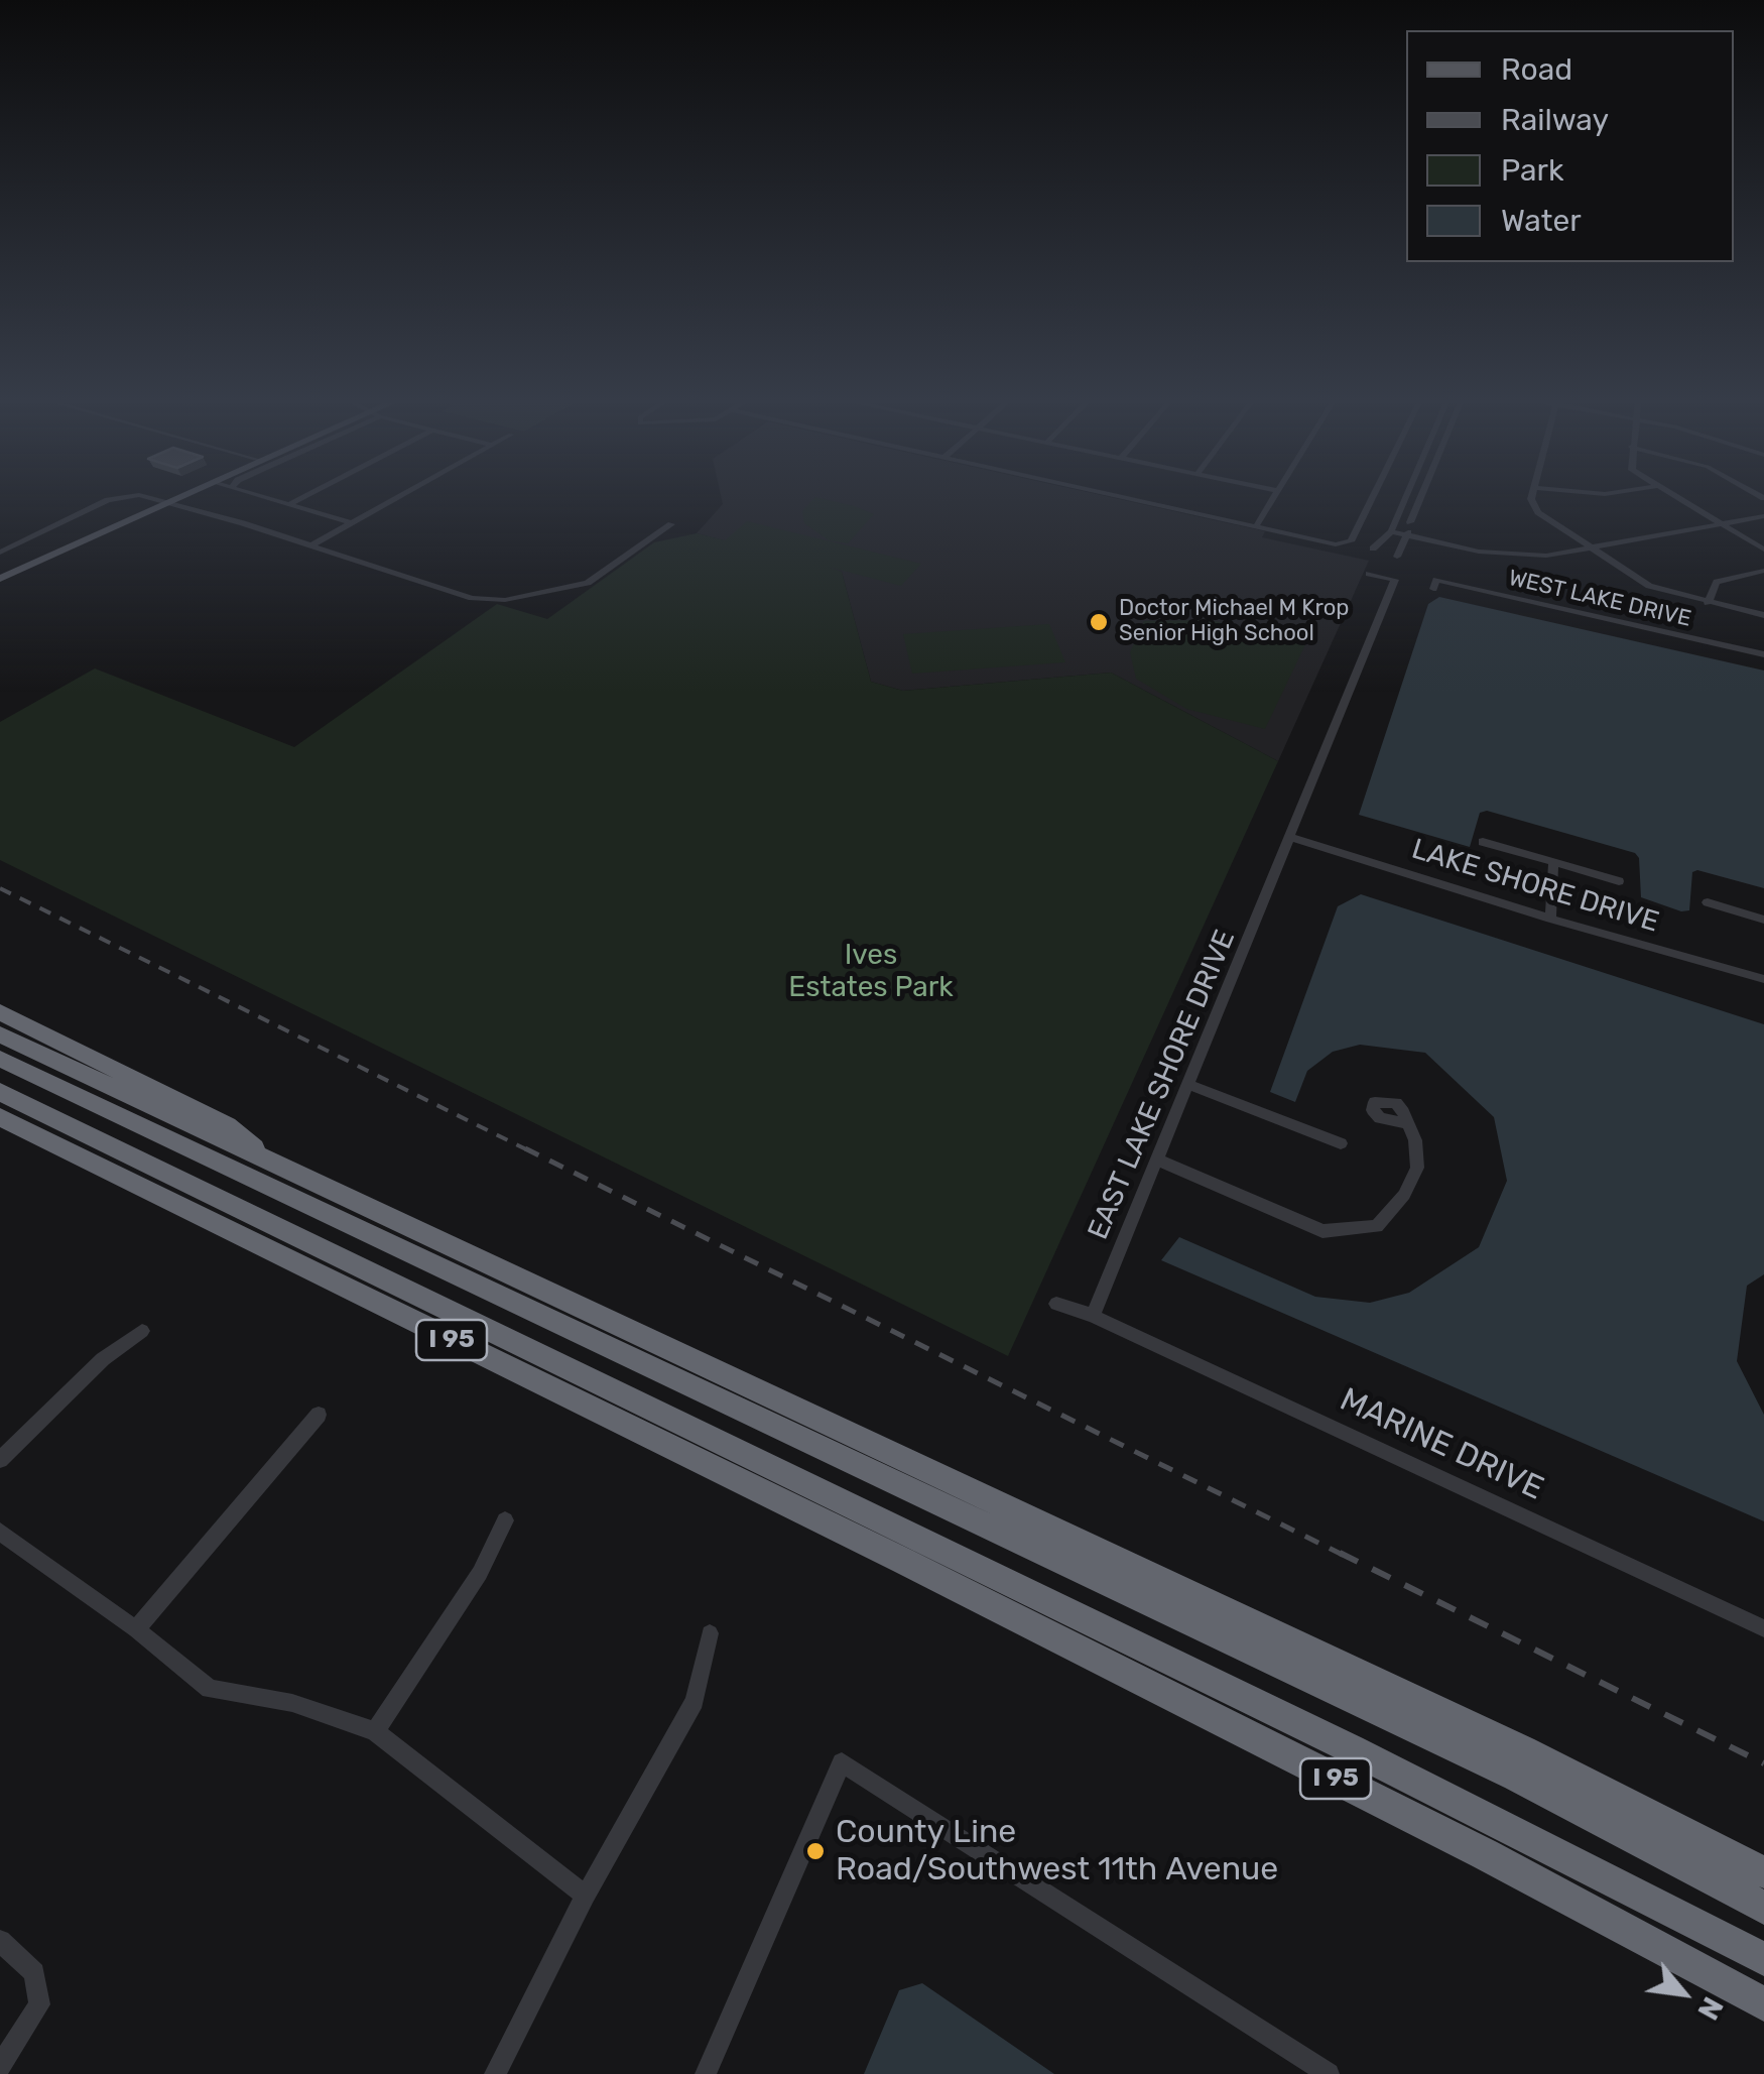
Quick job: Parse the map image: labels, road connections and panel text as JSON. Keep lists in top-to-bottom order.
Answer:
{
  "streets": {
    "highway": ["I 95"],
    "street": [
      "WEST LAKE DRIVE",
      "LAKE SHORE DRIVE",
      "EAST LAKE SHORE DRIVE",
      "MARINE DRIVE"
    ]
  },
  "crossings": [
    ["LAKE SHORE DRIVE", "EAST LAKE SHORE DRIVE"],
    ["EAST LAKE SHORE DRIVE", "MARINE DRIVE"]
  ],
  "parks": ["Ives Estates Park"],
  "places": ["Doctor Michael M Krop Senior High School", "County Line Road/Southwest 11th Avenue"],
  "legend": [
    "Road",
    "Railway",
    "Park",
    "Water"
  ],
  "north": "bottom right"
}
